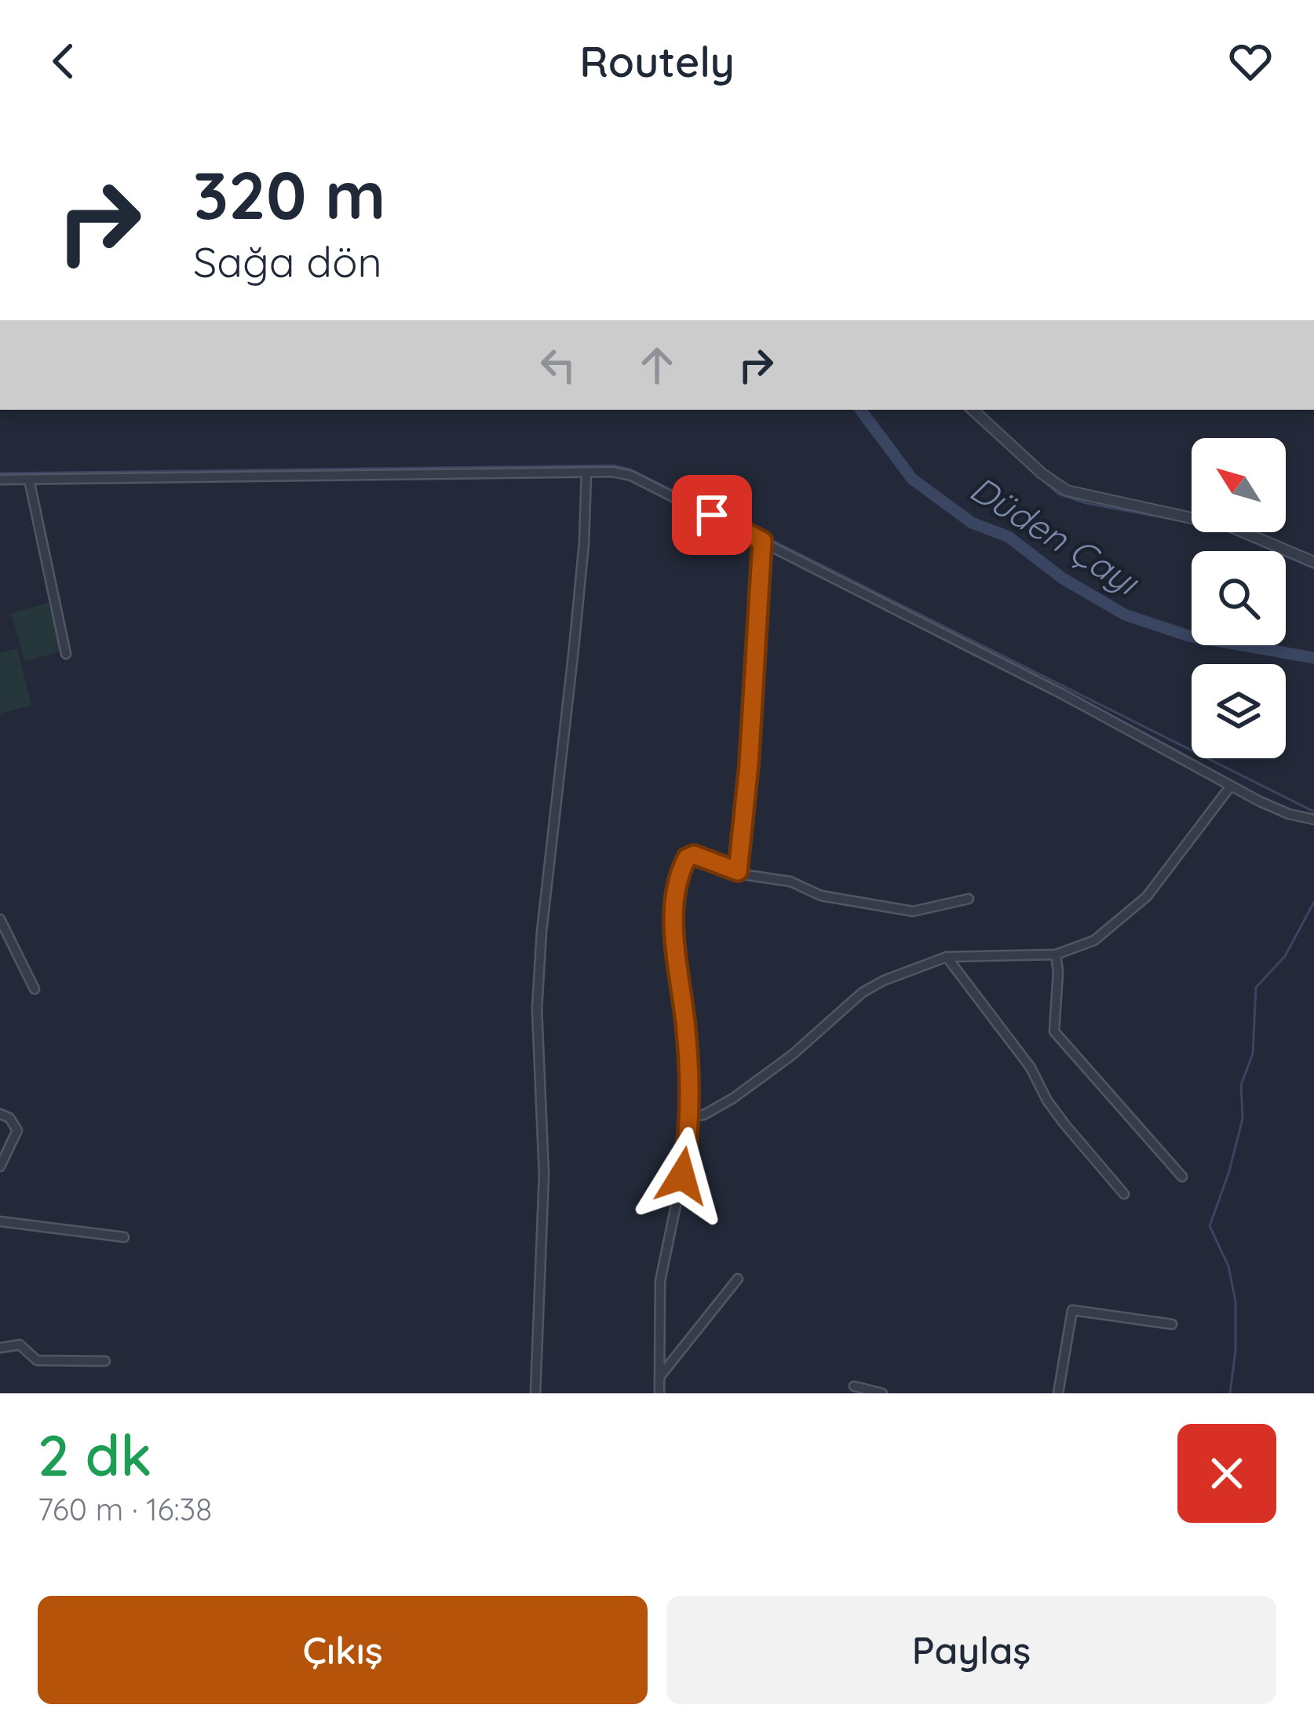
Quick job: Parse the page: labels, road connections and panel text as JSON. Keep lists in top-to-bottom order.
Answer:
{
  "water": ["Düden Çayı"],
  "north": "top left",
  "page": {
    "header": "Routely",
    "turn": ["320 m", "Sağa dön"],
    "heading": ["2 dk", "760 m · 16:38"],
    "buttons": ["Çıkış", "Paylaş"]
  }
}
